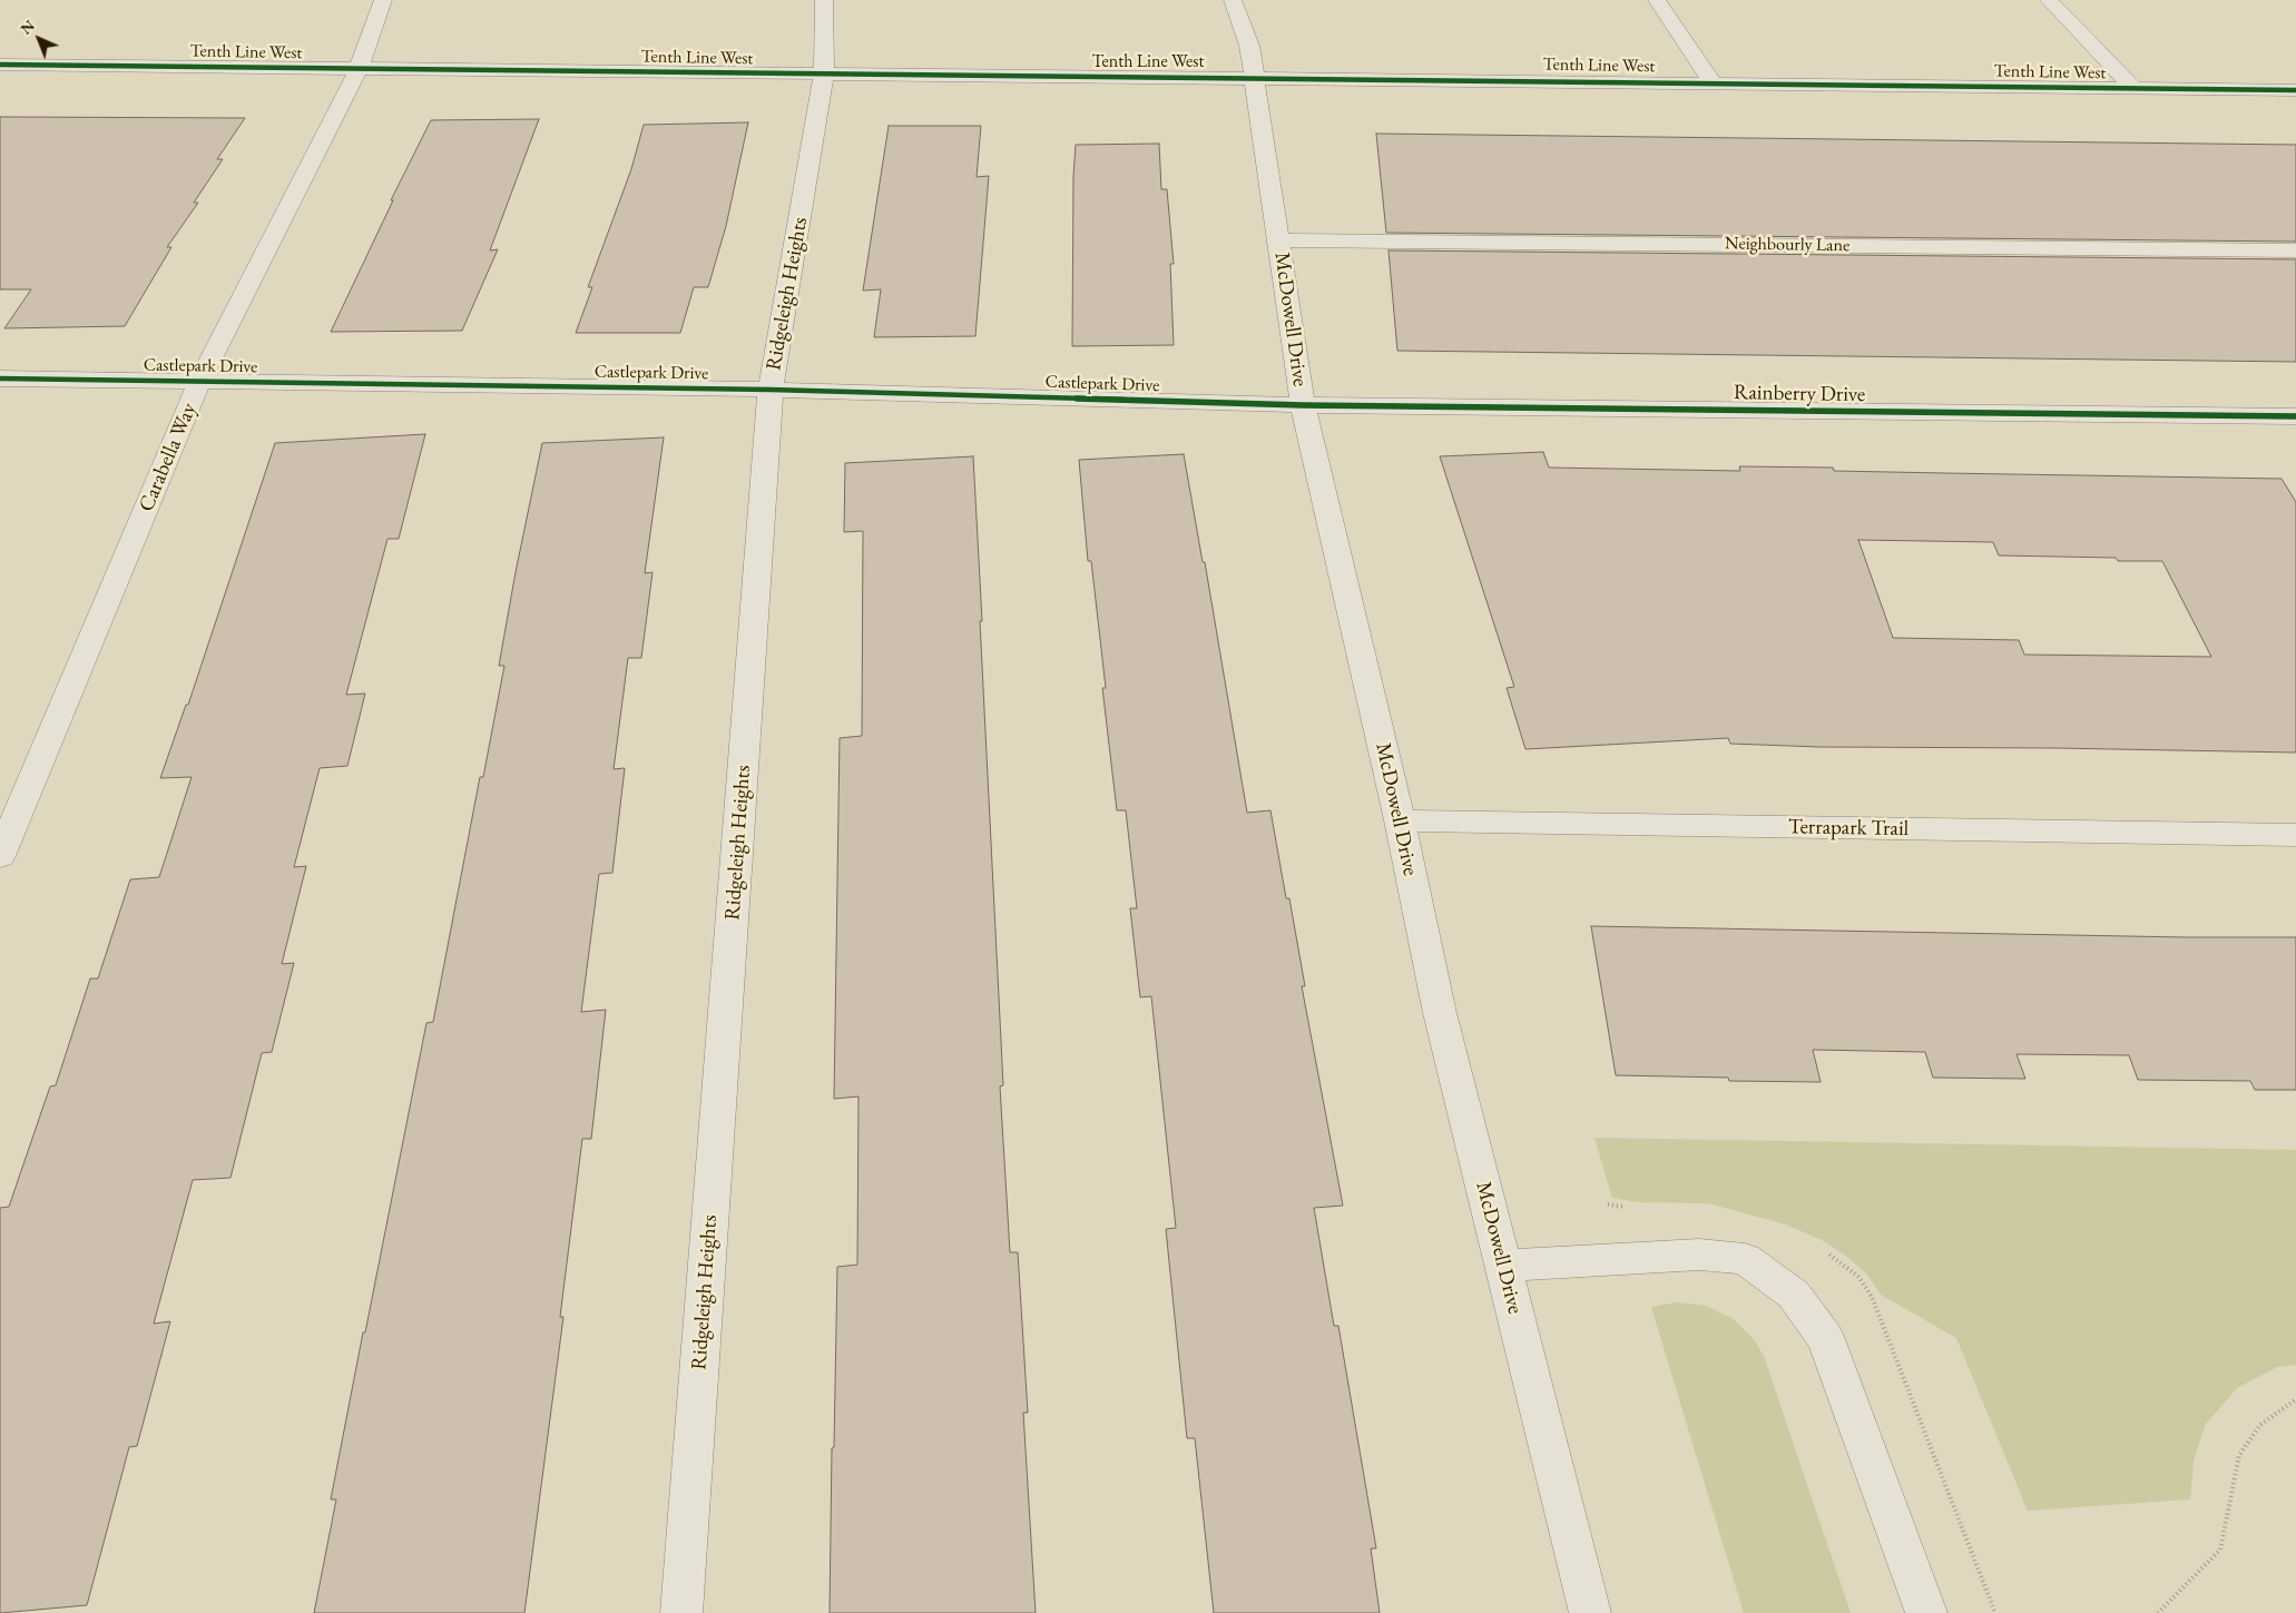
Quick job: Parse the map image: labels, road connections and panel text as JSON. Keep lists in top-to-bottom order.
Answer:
{
  "streets": {
    "street": [
      "Tenth Line West",
      "Neighbourly Lane",
      "Ridgeleigh Heights",
      "McDowell Drive",
      "Castlepark Drive",
      "Rainberry Drive",
      "Carabella Way",
      "Terrapark Trail"
    ]
  },
  "crossings": [
    ["Tenth Line West", "Ridgeleigh Heights"],
    ["Tenth Line West", "McDowell Drive"],
    ["Tenth Line West", "Carabella Way"],
    ["Neighbourly Lane", "McDowell Drive"],
    ["Ridgeleigh Heights", "Castlepark Drive"],
    ["McDowell Drive", "Castlepark Drive"],
    ["McDowell Drive", "Rainberry Drive"],
    ["McDowell Drive", "Terrapark Trail"],
    ["Castlepark Drive", "Rainberry Drive"],
    ["Castlepark Drive", "Carabella Way"]
  ],
  "north": "top left"
}
